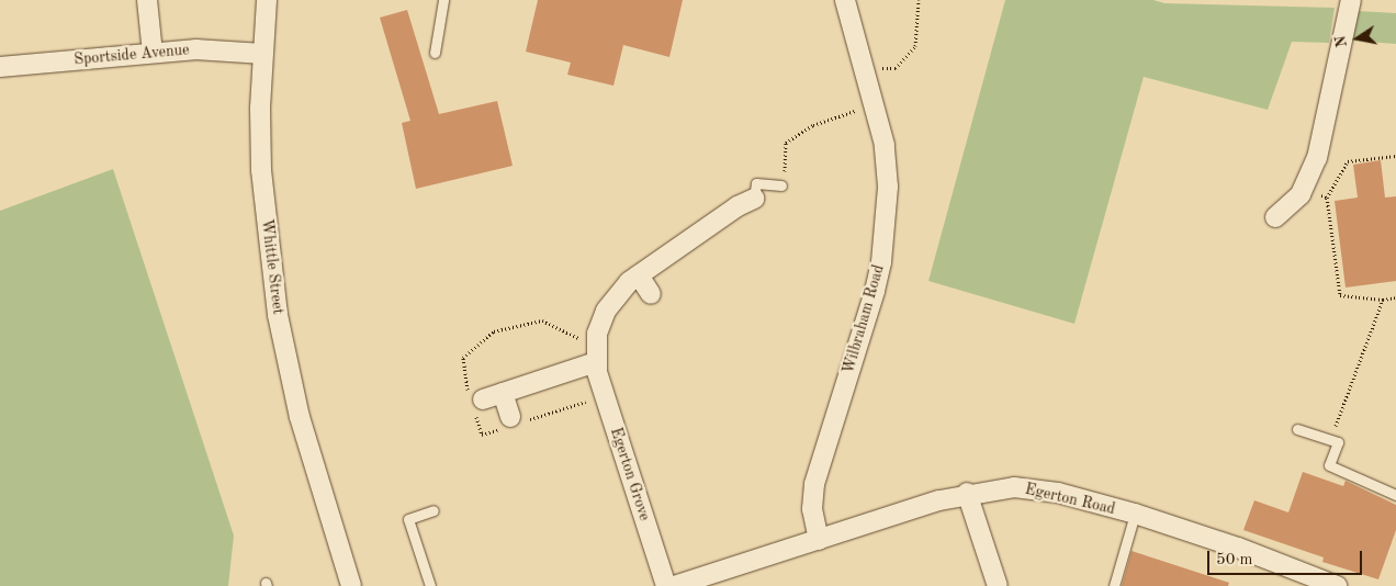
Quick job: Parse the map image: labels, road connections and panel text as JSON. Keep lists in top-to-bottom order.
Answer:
{
  "streets": {
    "street": [
      "Sportside Avenue",
      "Whittle Street",
      "Wilbraham Road",
      "Egerton Grove",
      "Egerton Road"
    ]
  },
  "crossings": [
    ["Sportside Avenue", "Whittle Street"],
    ["Wilbraham Road", "Egerton Road"]
  ],
  "scale_bar": "50 m",
  "north": "left"
}
